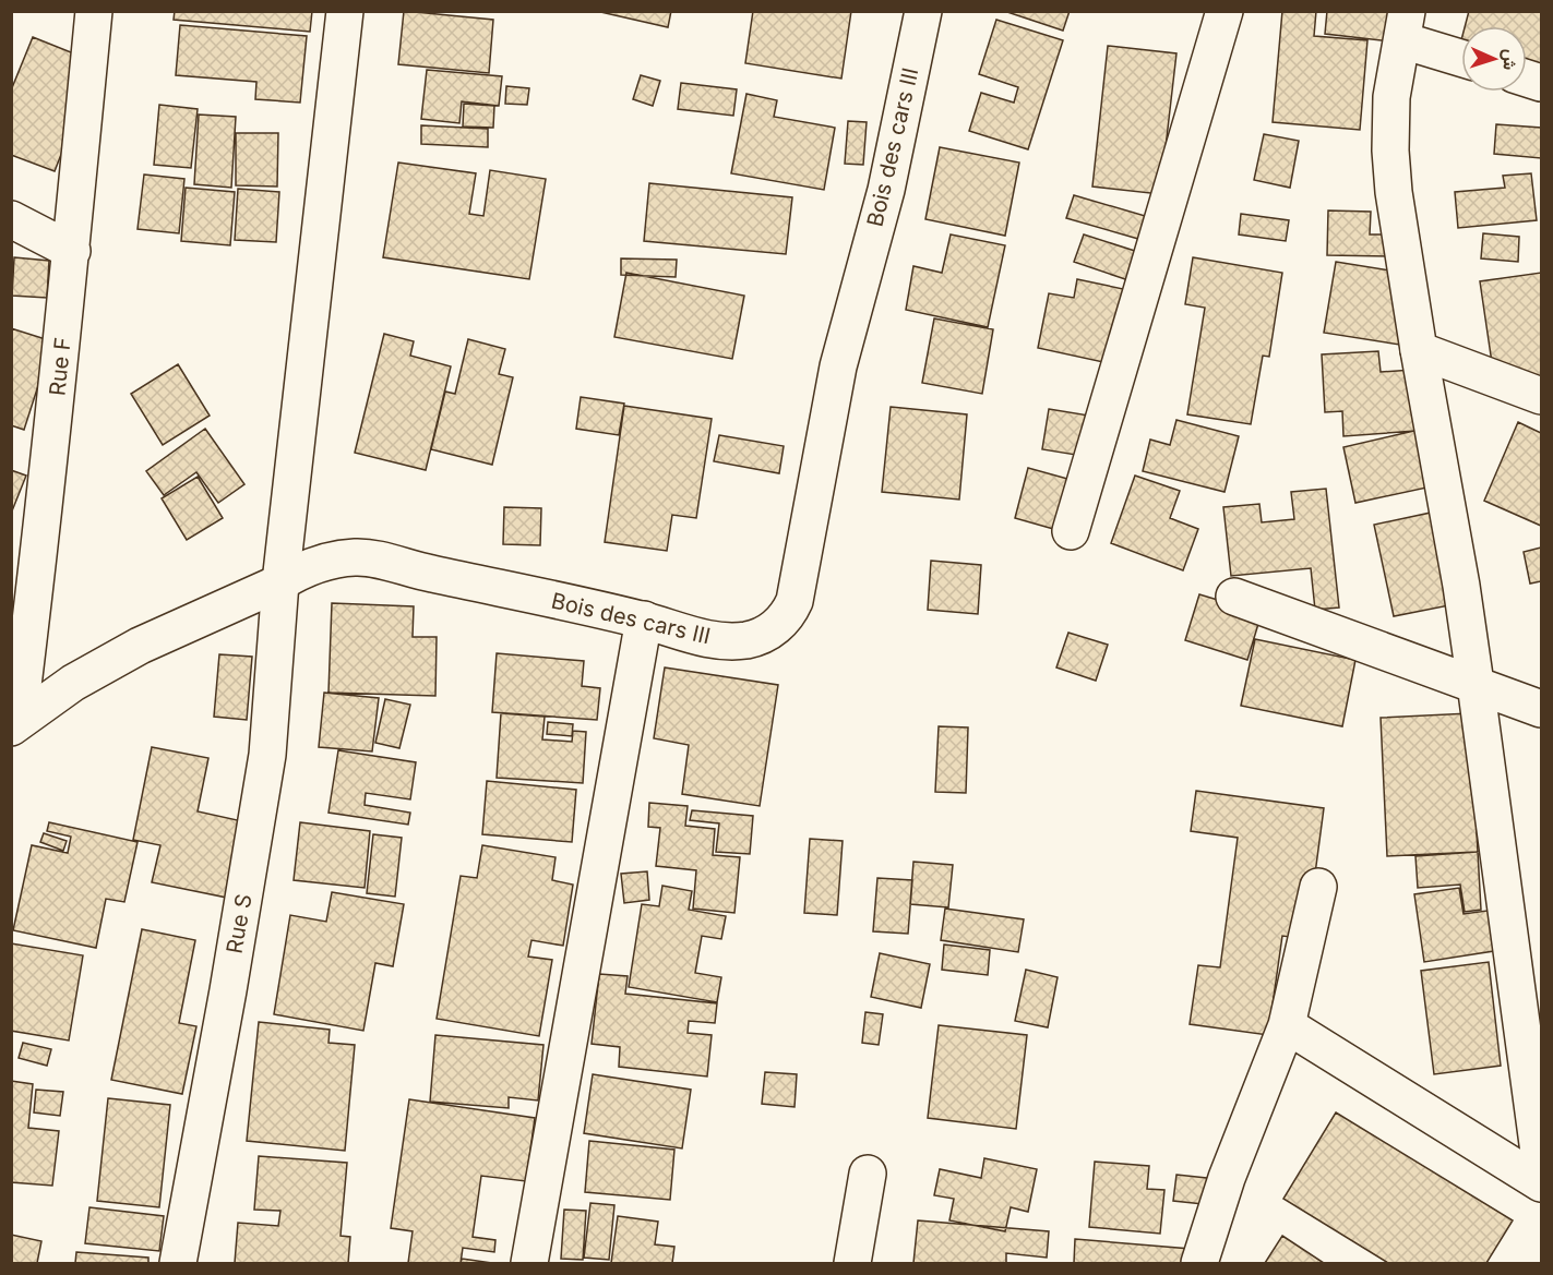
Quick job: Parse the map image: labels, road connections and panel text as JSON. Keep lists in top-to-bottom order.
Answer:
{
  "streets": {
    "street": ["Bois des cars III", "Rue F", "Rue S"]
  },
  "crossings": [
    ["Bois des cars III", "Rue F"],
    ["Bois des cars III", "Rue S"]
  ],
  "north": "right"
}
